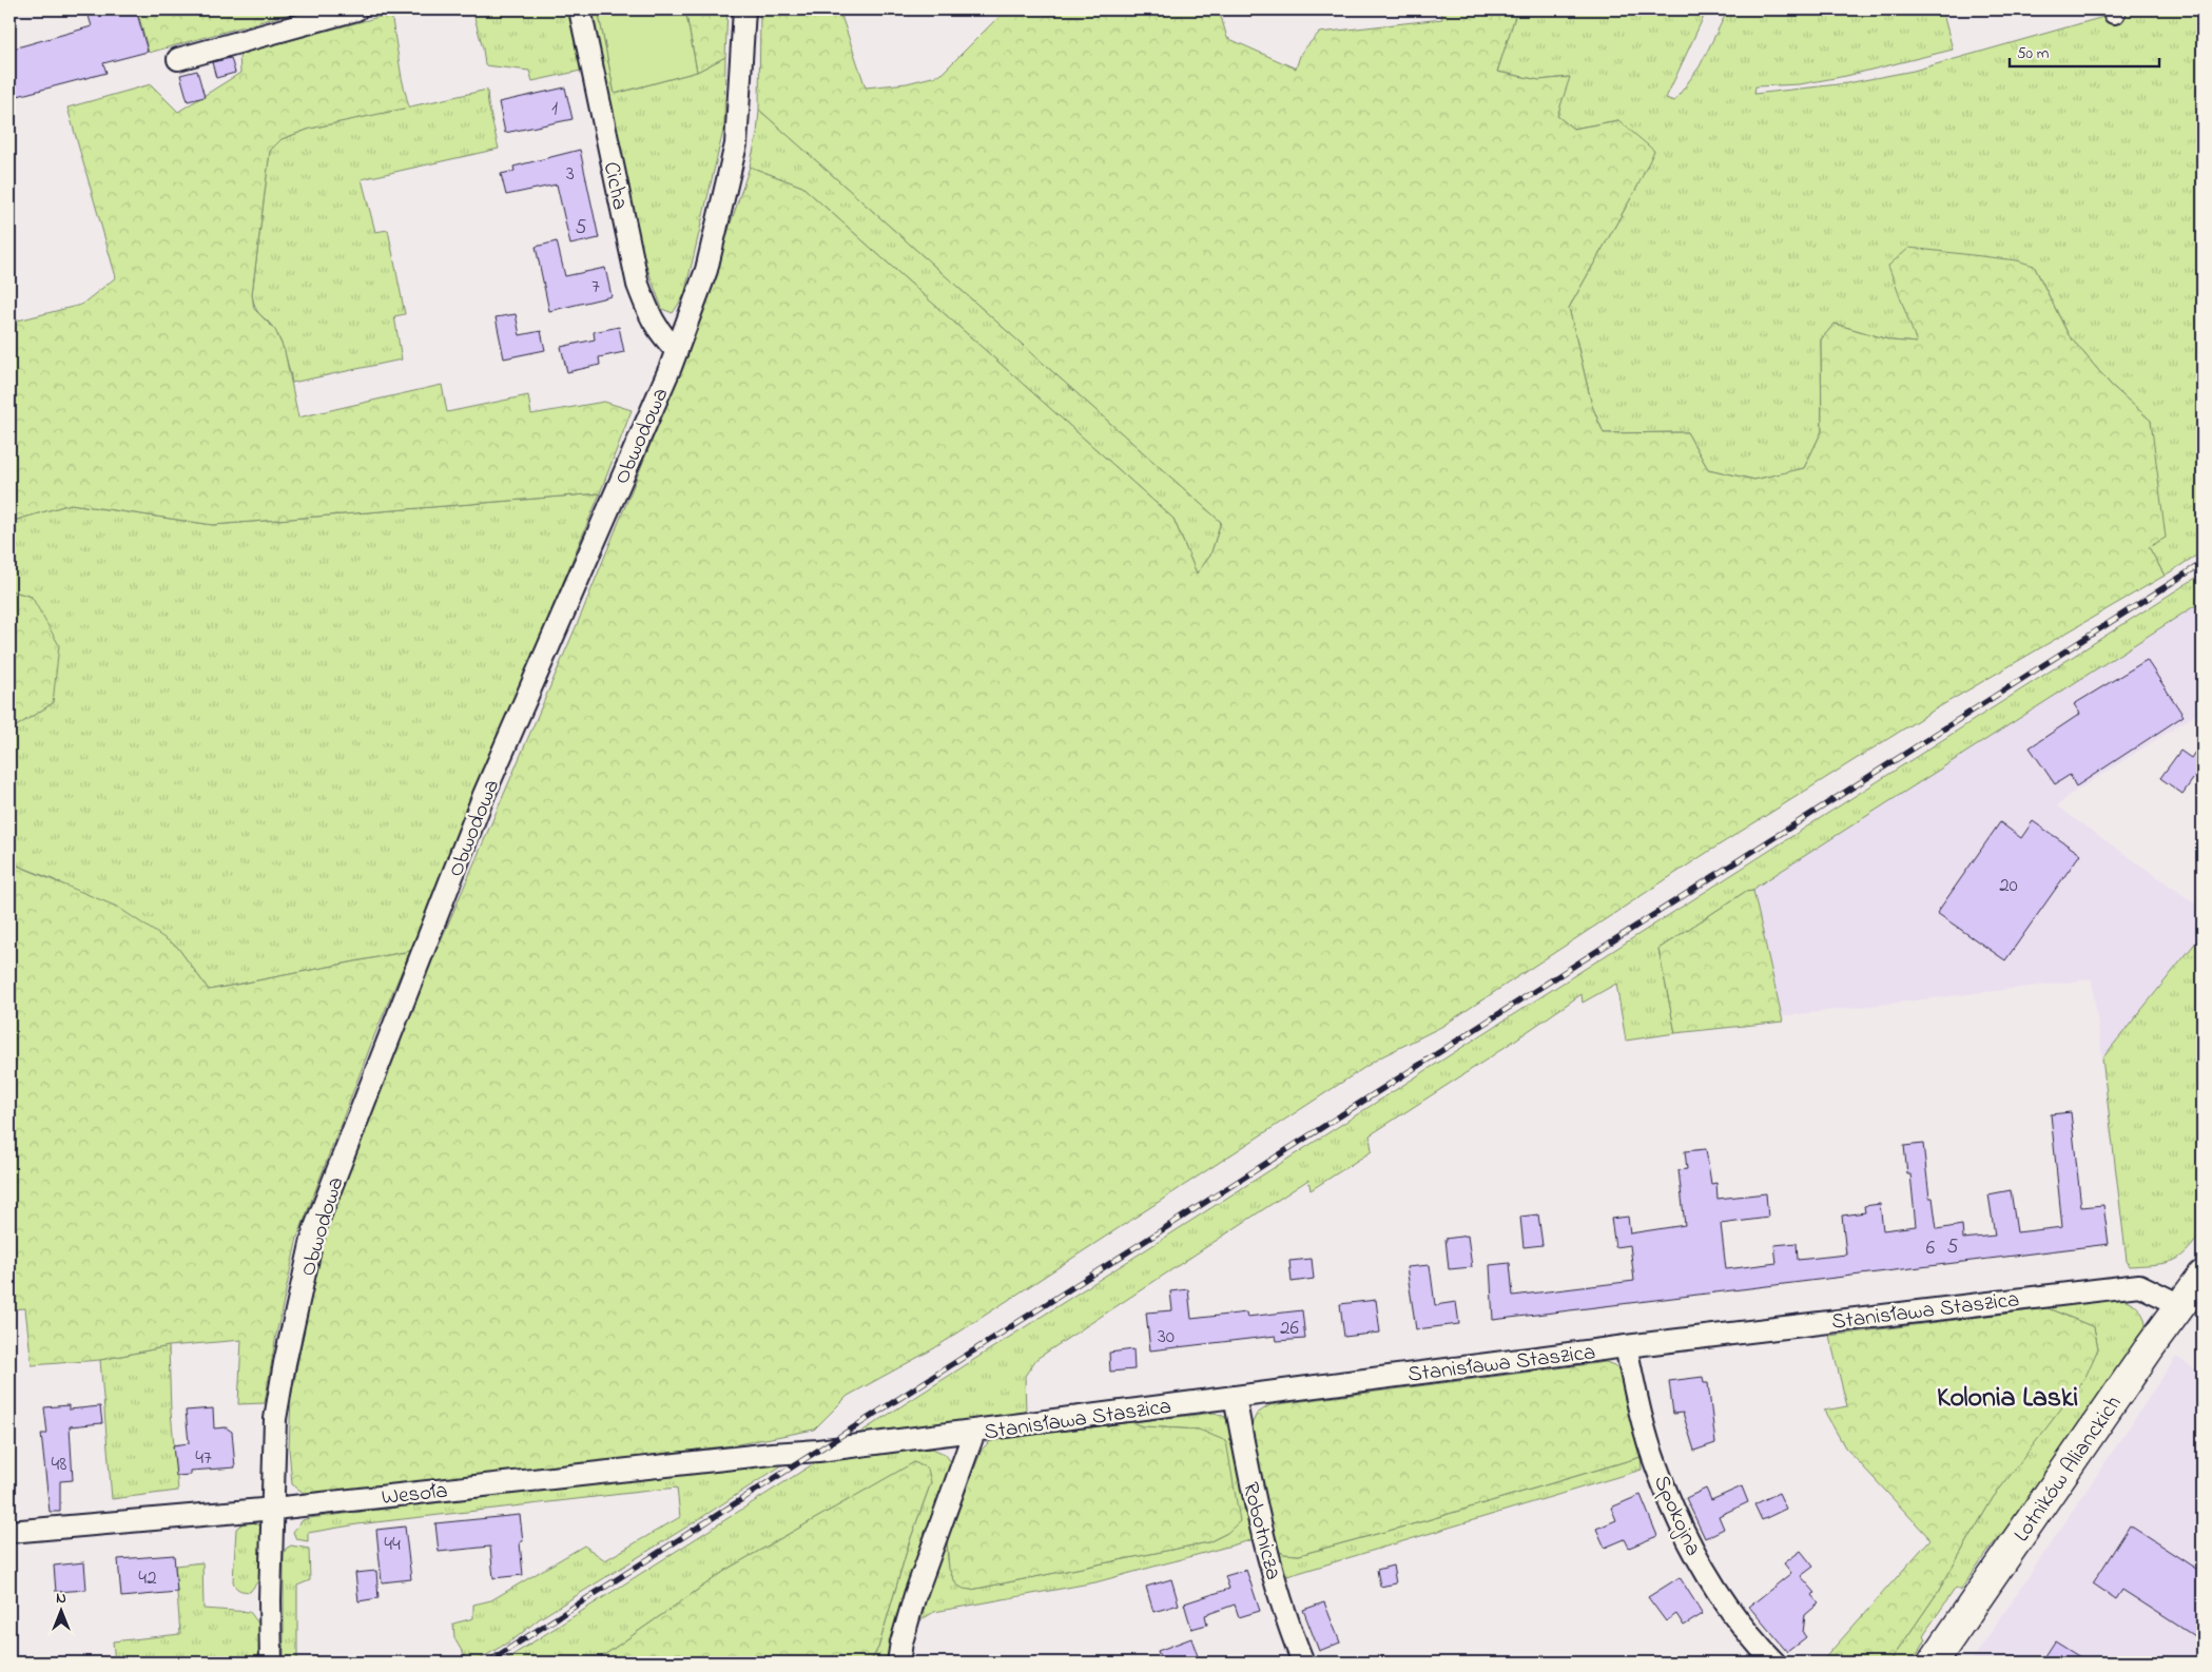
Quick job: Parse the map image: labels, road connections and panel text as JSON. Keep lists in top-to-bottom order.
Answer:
{
  "streets": {
    "main road": ["Lotników Alianckich"],
    "street": [
      "Cicha",
      "Obwodowa",
      "Stanisława Staszica",
      "Wesoła",
      "Spokojna",
      "Robotnicza"
    ]
  },
  "crossings": [
    ["Cicha", "Obwodowa"],
    ["Obwodowa", "Wesoła"],
    ["Stanisława Staszica", "Lotników Alianckich"],
    ["Stanisława Staszica", "Wesoła"],
    ["Stanisława Staszica", "Spokojna"],
    ["Stanisława Staszica", "Robotnicza"]
  ],
  "districts": ["Kolonia Laski"],
  "house_numbers": [
    "1",
    "3",
    "5",
    "7",
    "20",
    "5",
    "6",
    "26",
    "30",
    "47",
    "48",
    "44",
    "42"
  ],
  "scale_bar": "50 m",
  "north": "top"
}
